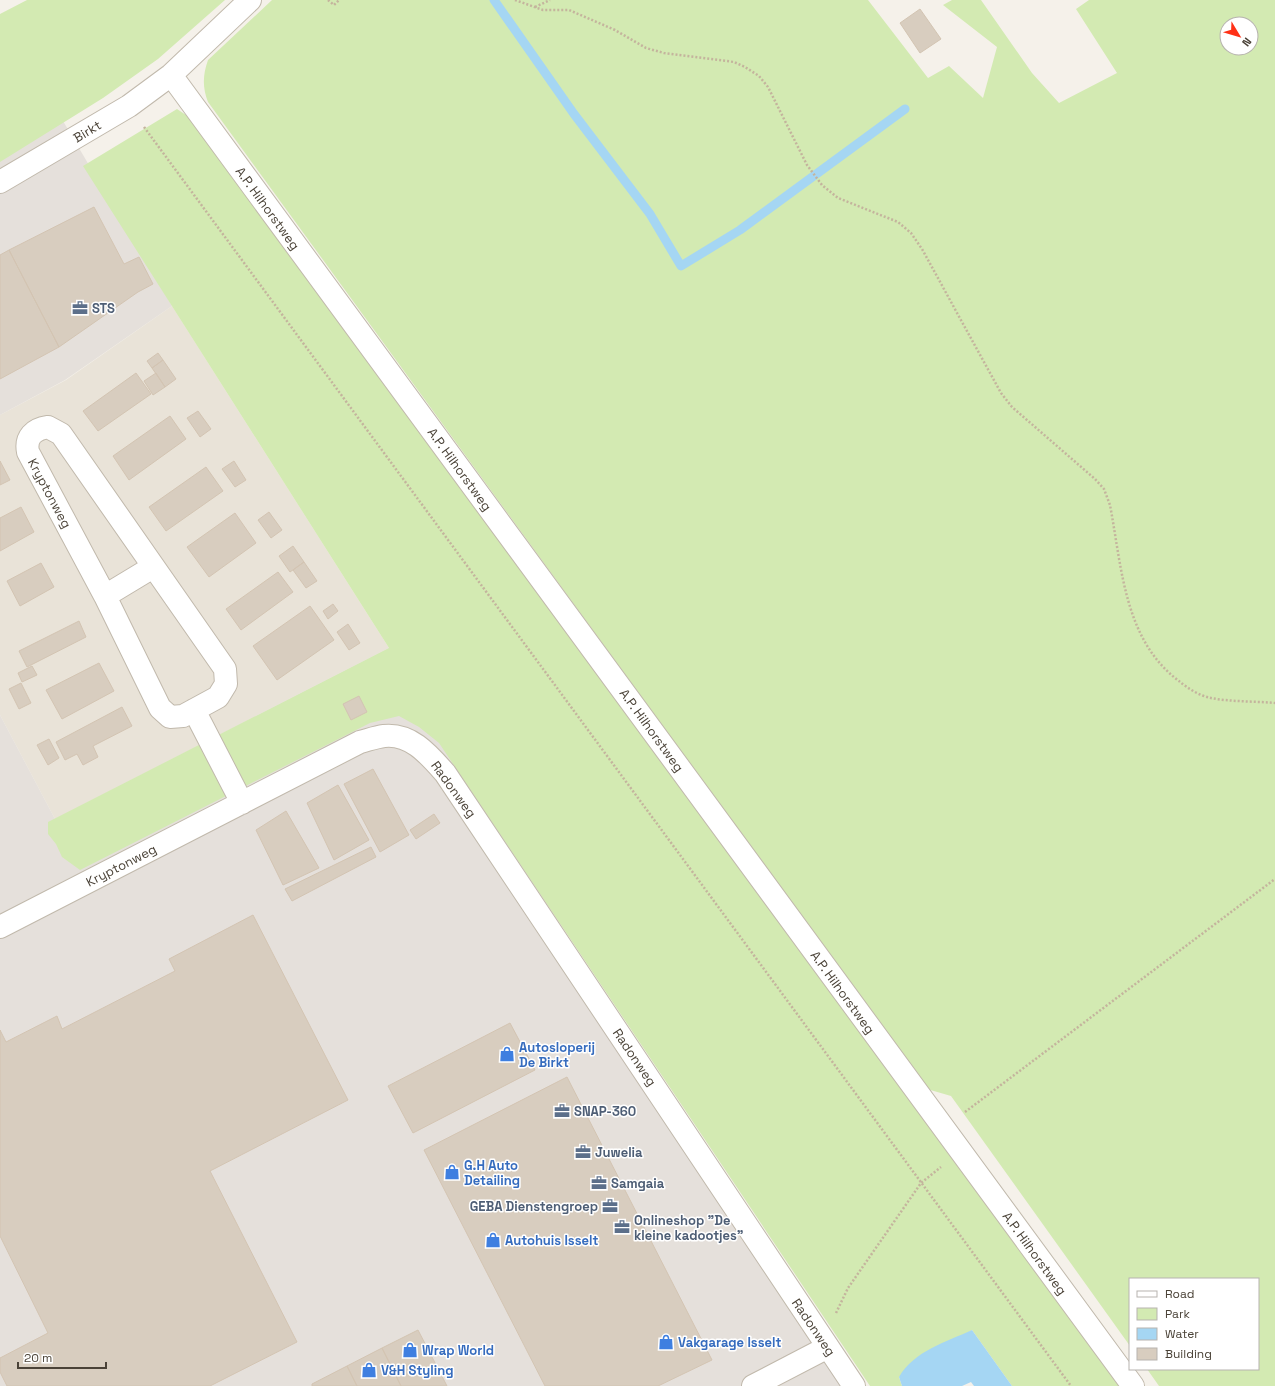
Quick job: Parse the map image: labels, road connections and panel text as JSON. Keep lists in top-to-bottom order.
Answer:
{
  "streets": {
    "street": [
      "Birkt",
      "A.P. Hilhorstweg",
      "Kryptonweg",
      "Radonweg"
    ]
  },
  "crossings": [
    ["Birkt", "A.P. Hilhorstweg"],
    ["Kryptonweg", "Radonweg"]
  ],
  "places": {
    "office": [
      "STS",
      "SNAP-360",
      "Juwelia",
      "Samgaia",
      "GEBA Dienstengroep",
      "Onlineshop \"De kleine kadootjes\""
    ],
    "shop": [
      "Autosloperij De Birkt",
      "G.H Auto Detailing",
      "Autohuis Isselt",
      "Vakgarage Isselt",
      "Wrap World",
      "V&H Styling"
    ]
  },
  "legend": [
    "Road",
    "Park",
    "Water",
    "Building"
  ],
  "scale_bar": "20 m",
  "north": "bottom right"
}
